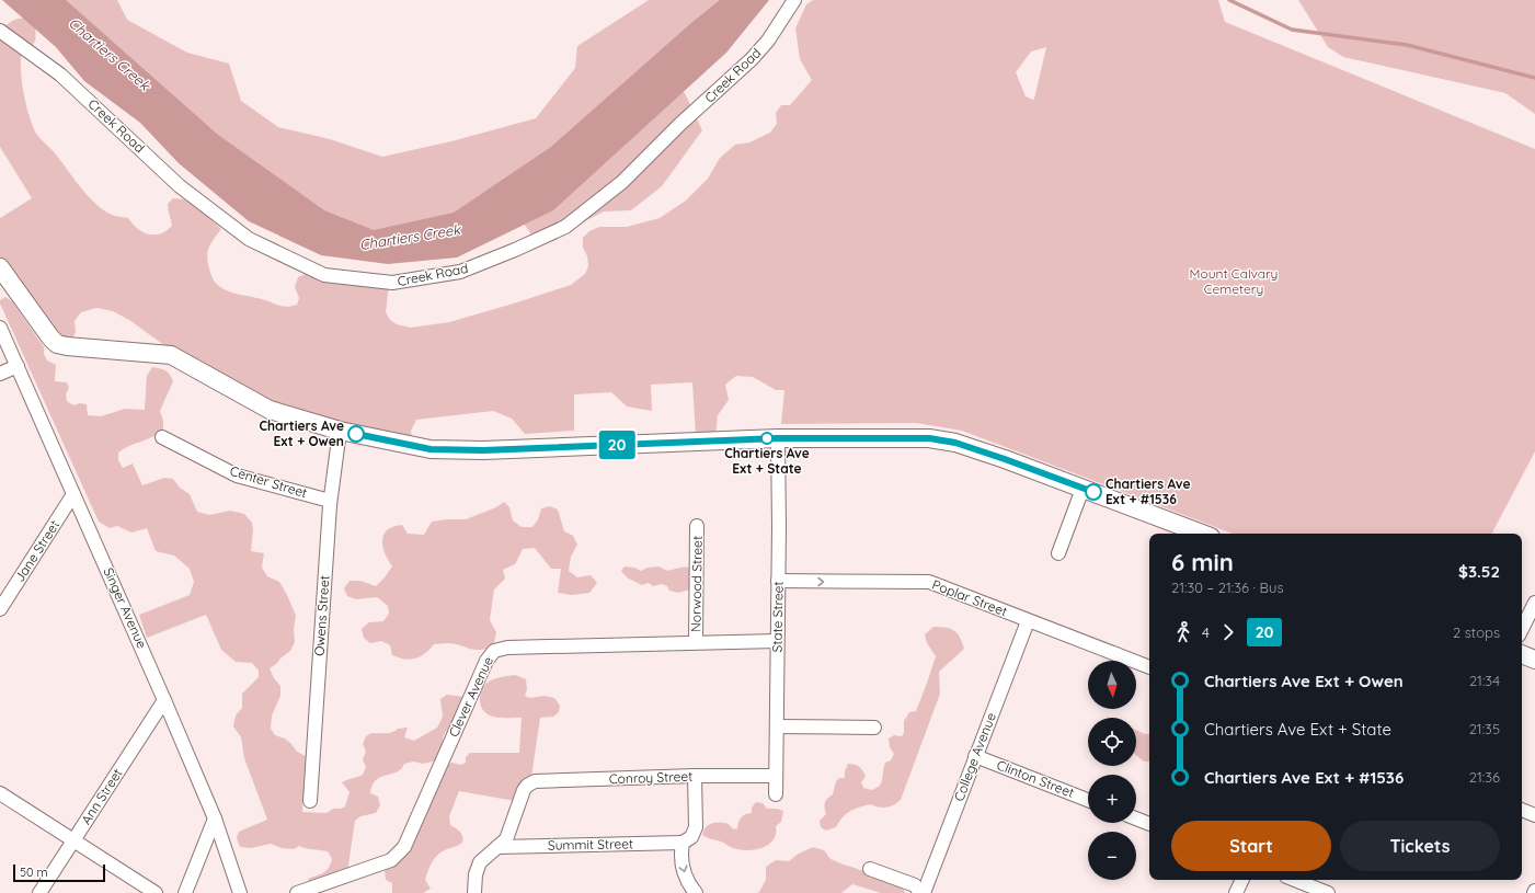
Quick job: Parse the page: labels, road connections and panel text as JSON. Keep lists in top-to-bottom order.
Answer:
{
  "streets": {
    "street": [
      "Creek Road",
      "Center Street",
      "Jane Street",
      "Norwood Street",
      "Poplar Street",
      "Singer Avenue",
      "Owens Street",
      "State Street",
      "Clever Avenue",
      "College Avenue",
      "Conroy Street",
      "Clinton Street",
      "Ann Street",
      "Summit Street"
    ]
  },
  "crossings": [
    ["Center Street", "Owens Street"],
    ["Jane Street", "Singer Avenue"],
    ["Norwood Street", "Clever Avenue"],
    ["Poplar Street", "State Street"],
    ["Poplar Street", "College Avenue"],
    ["Singer Avenue", "Ann Street"],
    ["State Street", "Clever Avenue"],
    ["State Street", "Conroy Street"],
    ["College Avenue", "Clinton Street"],
    ["Conroy Street", "Summit Street"]
  ],
  "one_way": ["Poplar Street"],
  "water": ["Chartiers Creek"],
  "parks": ["Mount Calvary Cemetery"],
  "places": ["Chartiers Ave Ext + Owen", "Chartiers Ave Ext + State", "Chartiers Ave Ext + #1536"],
  "lines": ["bus line 20"],
  "scale_bar": "50 m",
  "north": "bottom",
  "page": {
    "on_map": "20",
    "heading": ["6 min", "21:30 – 21:36 · Bus", "$3.52"],
    "legs": ["4", "20", "2 stops"],
    "list": [
      {
        "name": "Chartiers Ave Ext + Owen",
        "value": "21:34"
      },
      {
        "name": "Chartiers Ave Ext + State",
        "value": "21:35"
      },
      {
        "name": "Chartiers Ave Ext + #1536",
        "value": "21:36"
      }
    ],
    "map_buttons": ["+", "−"],
    "buttons": ["Start", "Tickets"],
    "scale": "50 m"
  }
}
